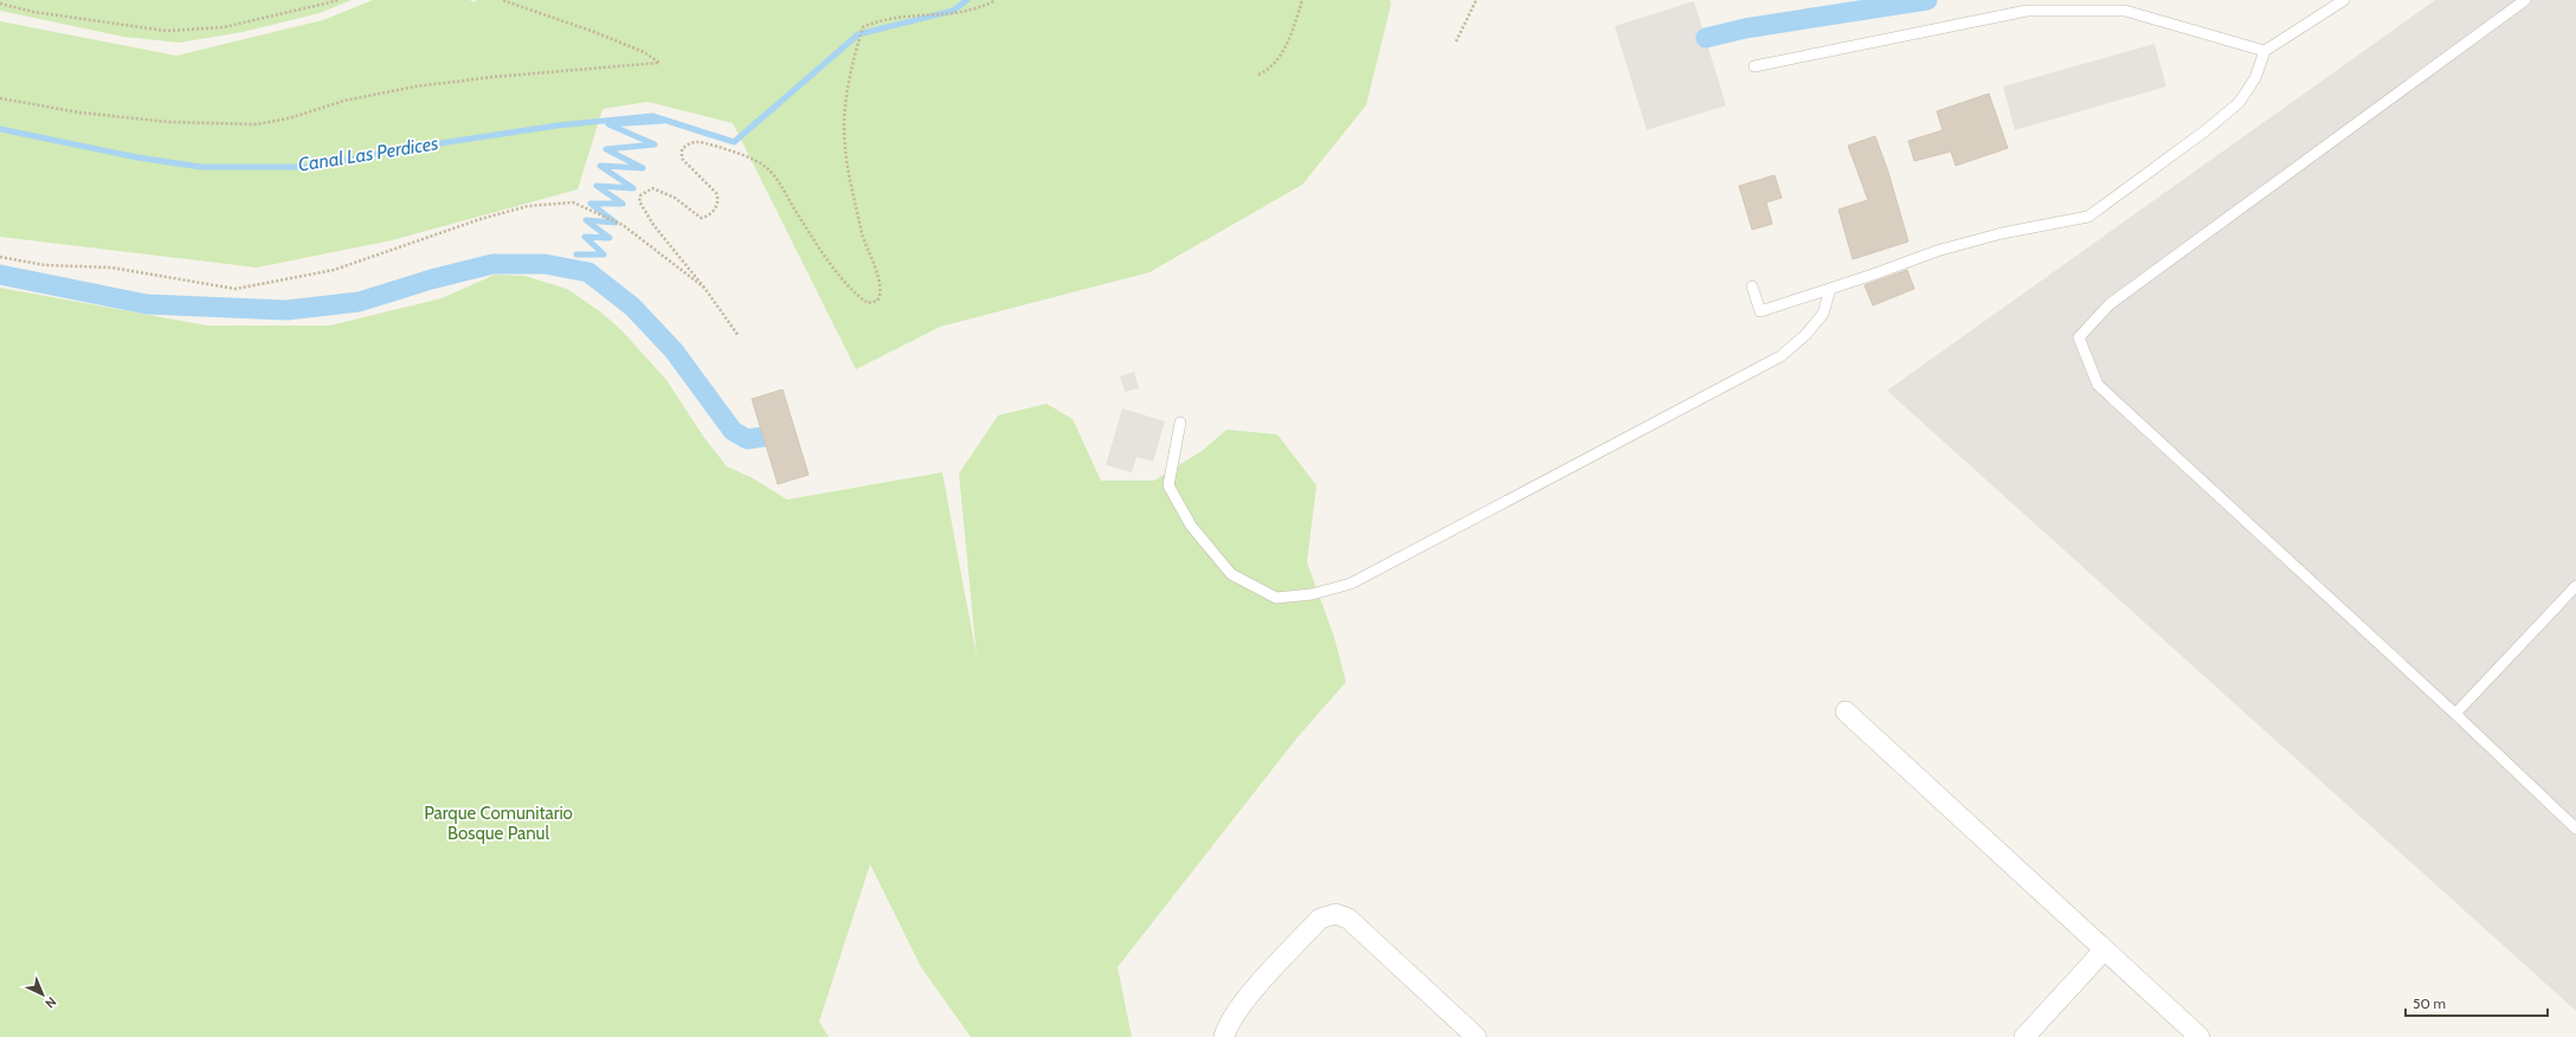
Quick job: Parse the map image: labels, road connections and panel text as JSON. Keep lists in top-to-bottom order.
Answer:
{
  "water": ["Canal Las Perdices"],
  "parks": ["Parque Comunitario Bosque Panul"],
  "scale_bar": "50 m",
  "north": "bottom right"
}
